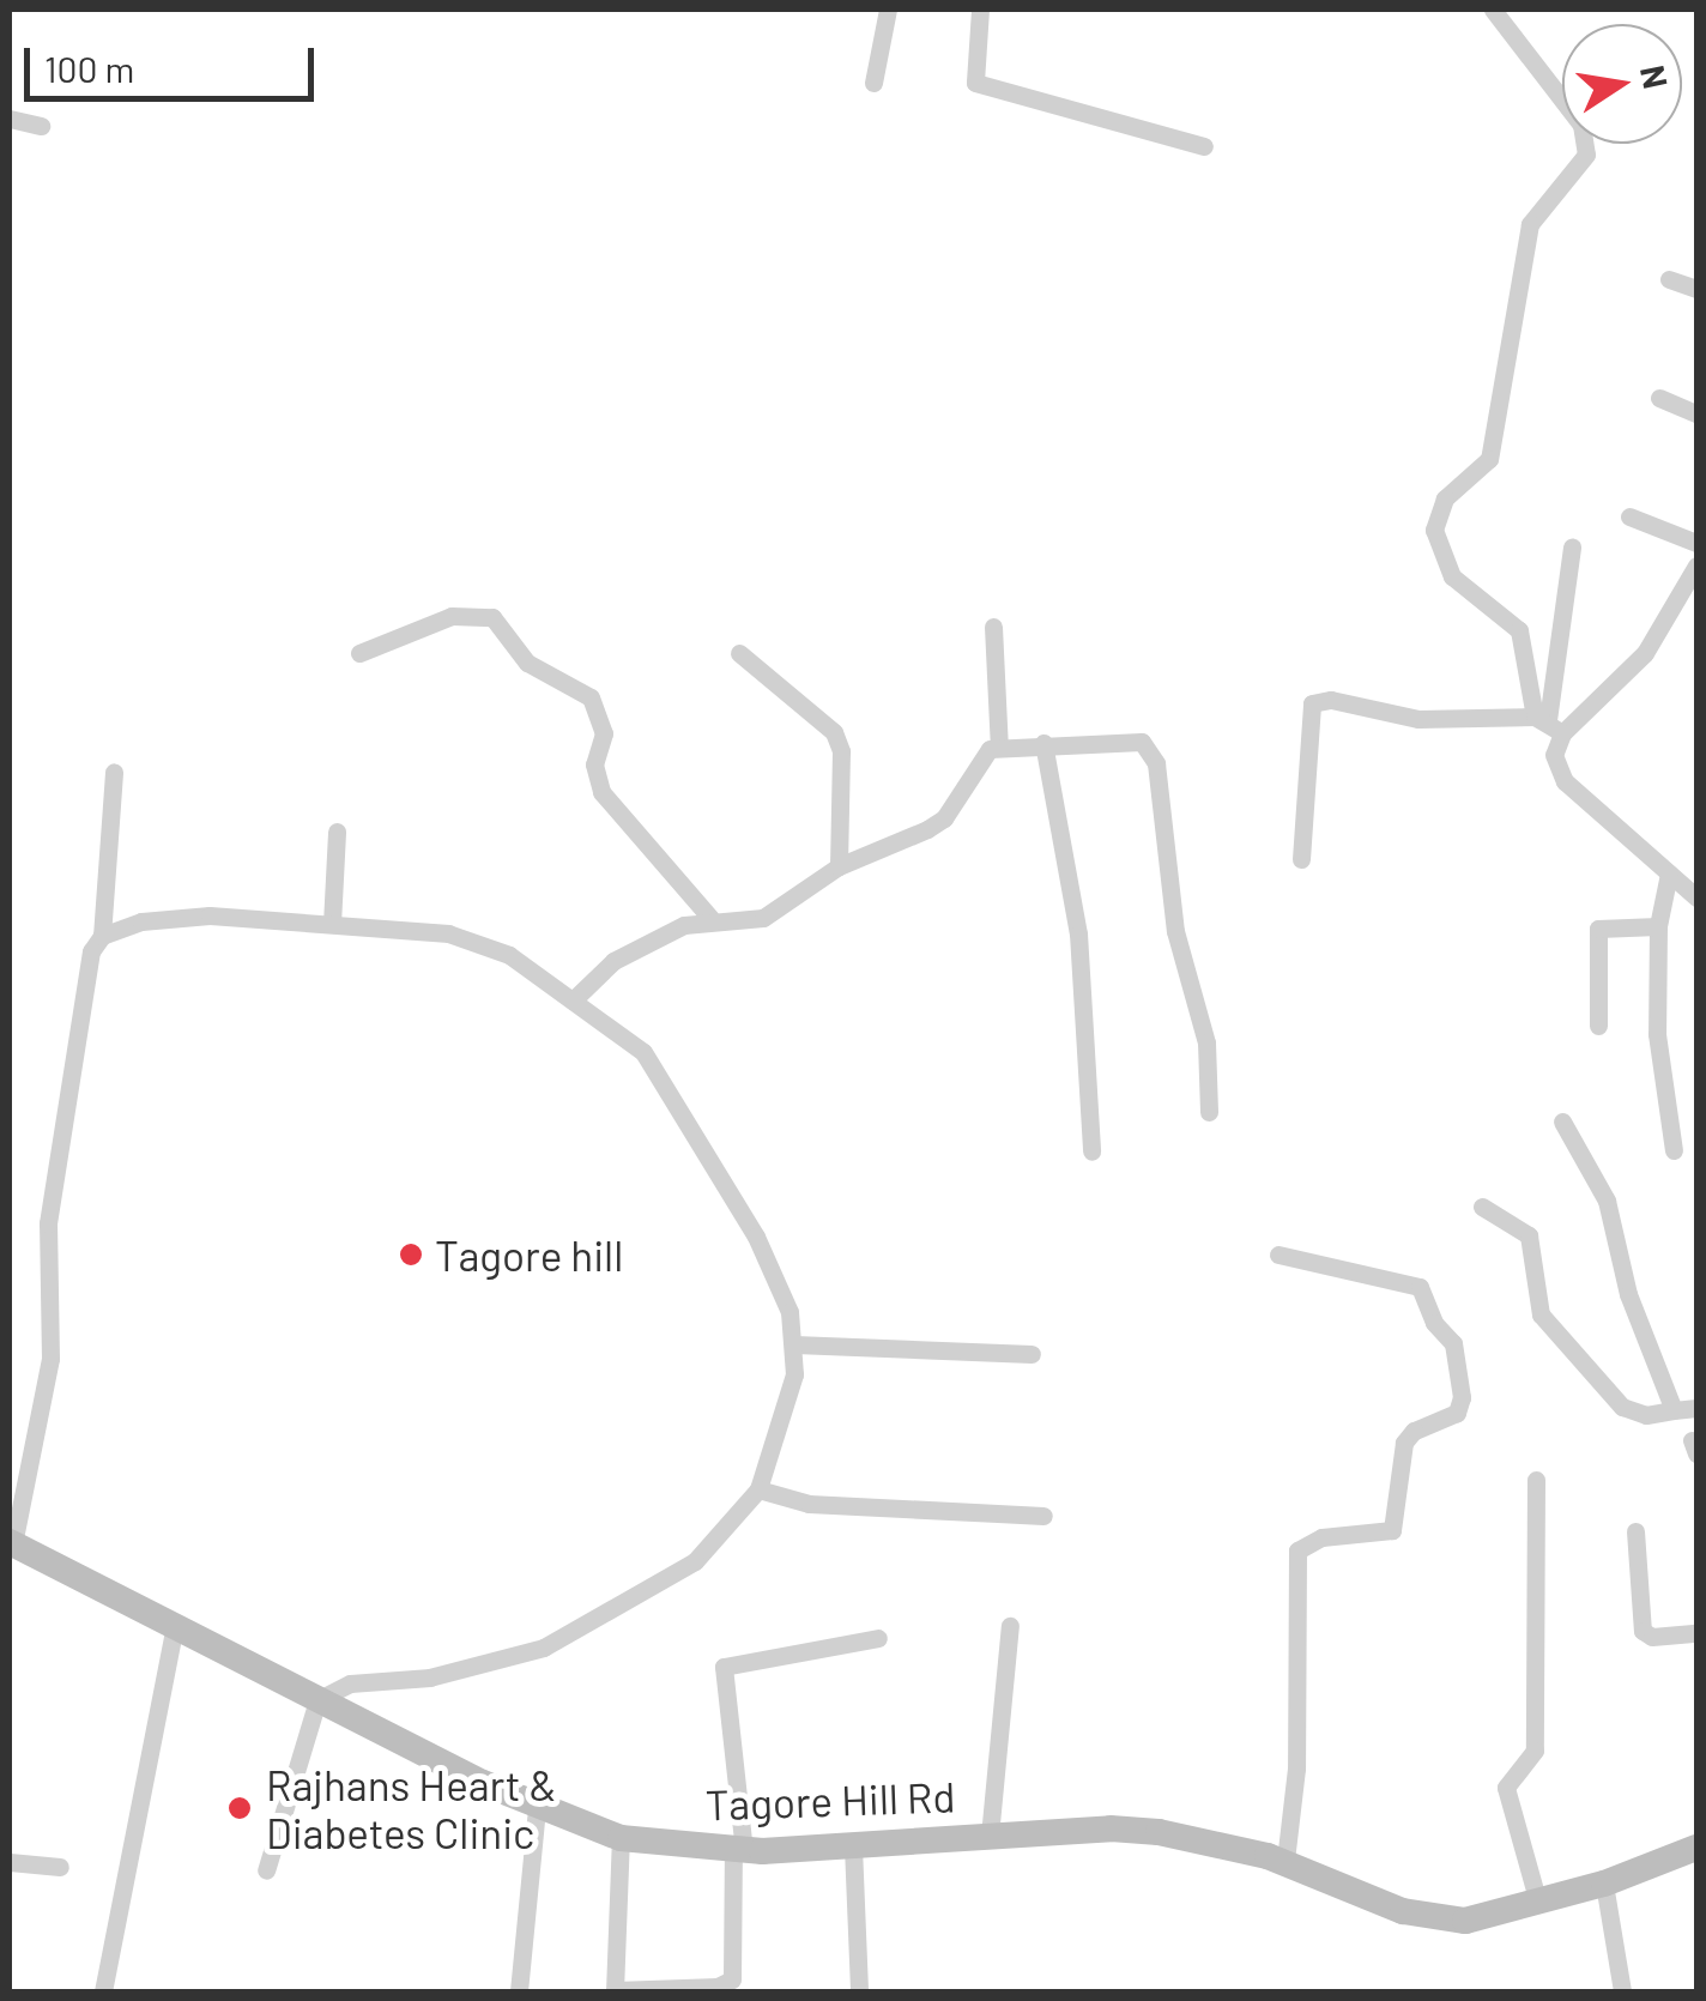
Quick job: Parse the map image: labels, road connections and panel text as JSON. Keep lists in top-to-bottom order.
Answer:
{
  "streets": {
    "main road": ["Tagore Hill Rd"]
  },
  "places": ["Tagore hill", "Rajhans Heart & Diabetes Clinic"],
  "scale_bar": "100 m",
  "north": "right"
}
